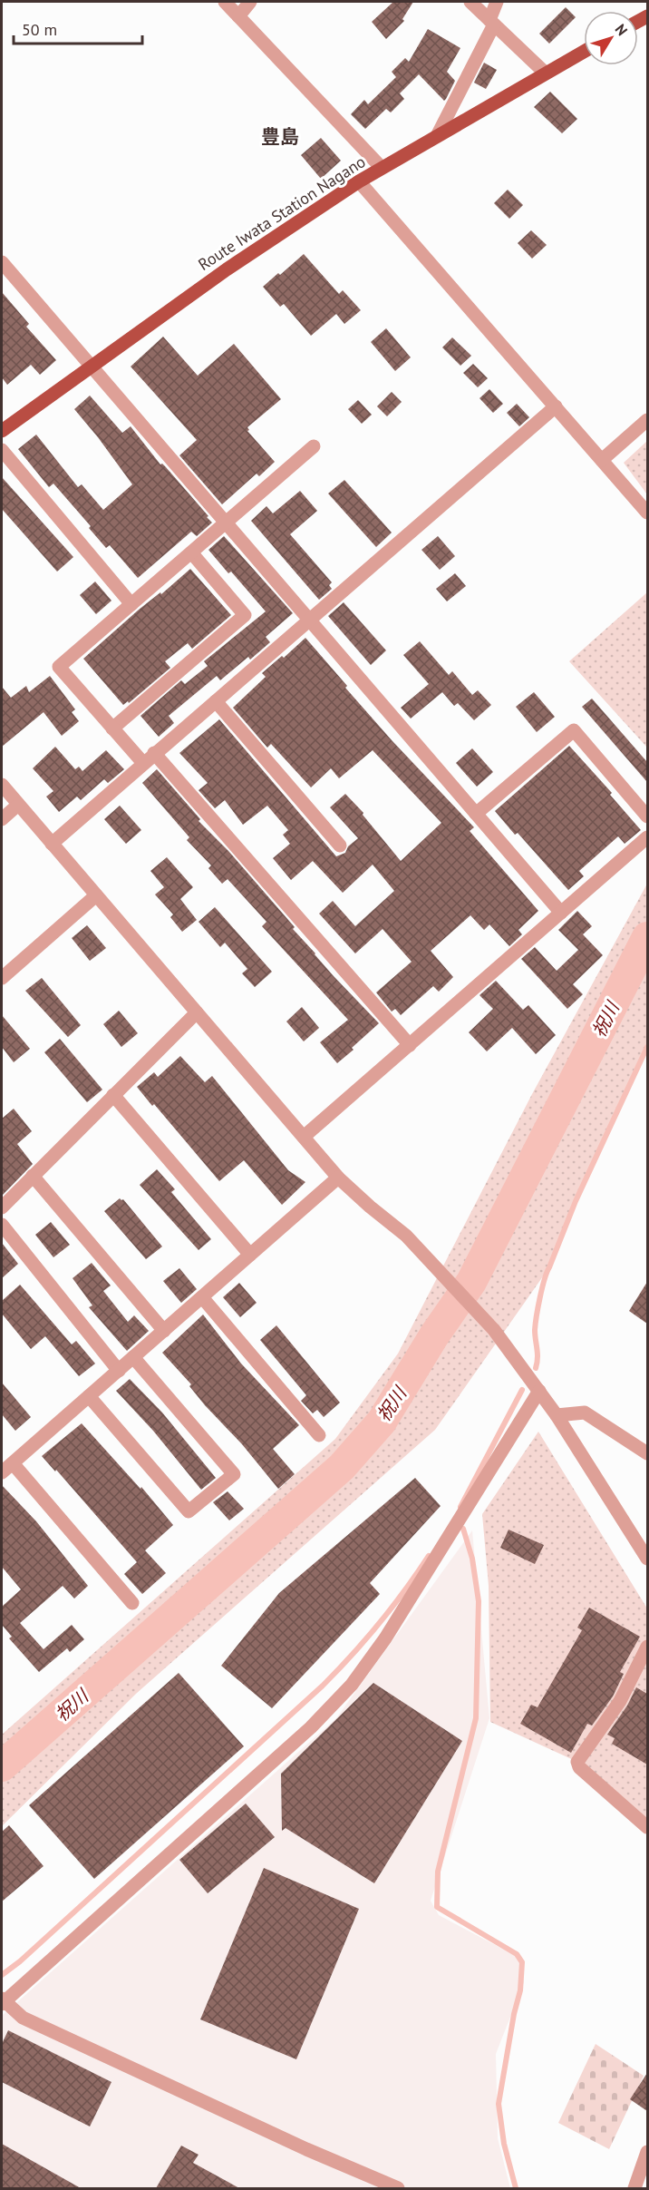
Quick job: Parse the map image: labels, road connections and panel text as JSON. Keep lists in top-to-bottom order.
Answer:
{
  "streets": {
    "main road": ["Route Iwata Station Nagano"]
  },
  "districts": ["豊島"],
  "water": ["祝川"],
  "scale_bar": "50 m",
  "north": "top right"
}
